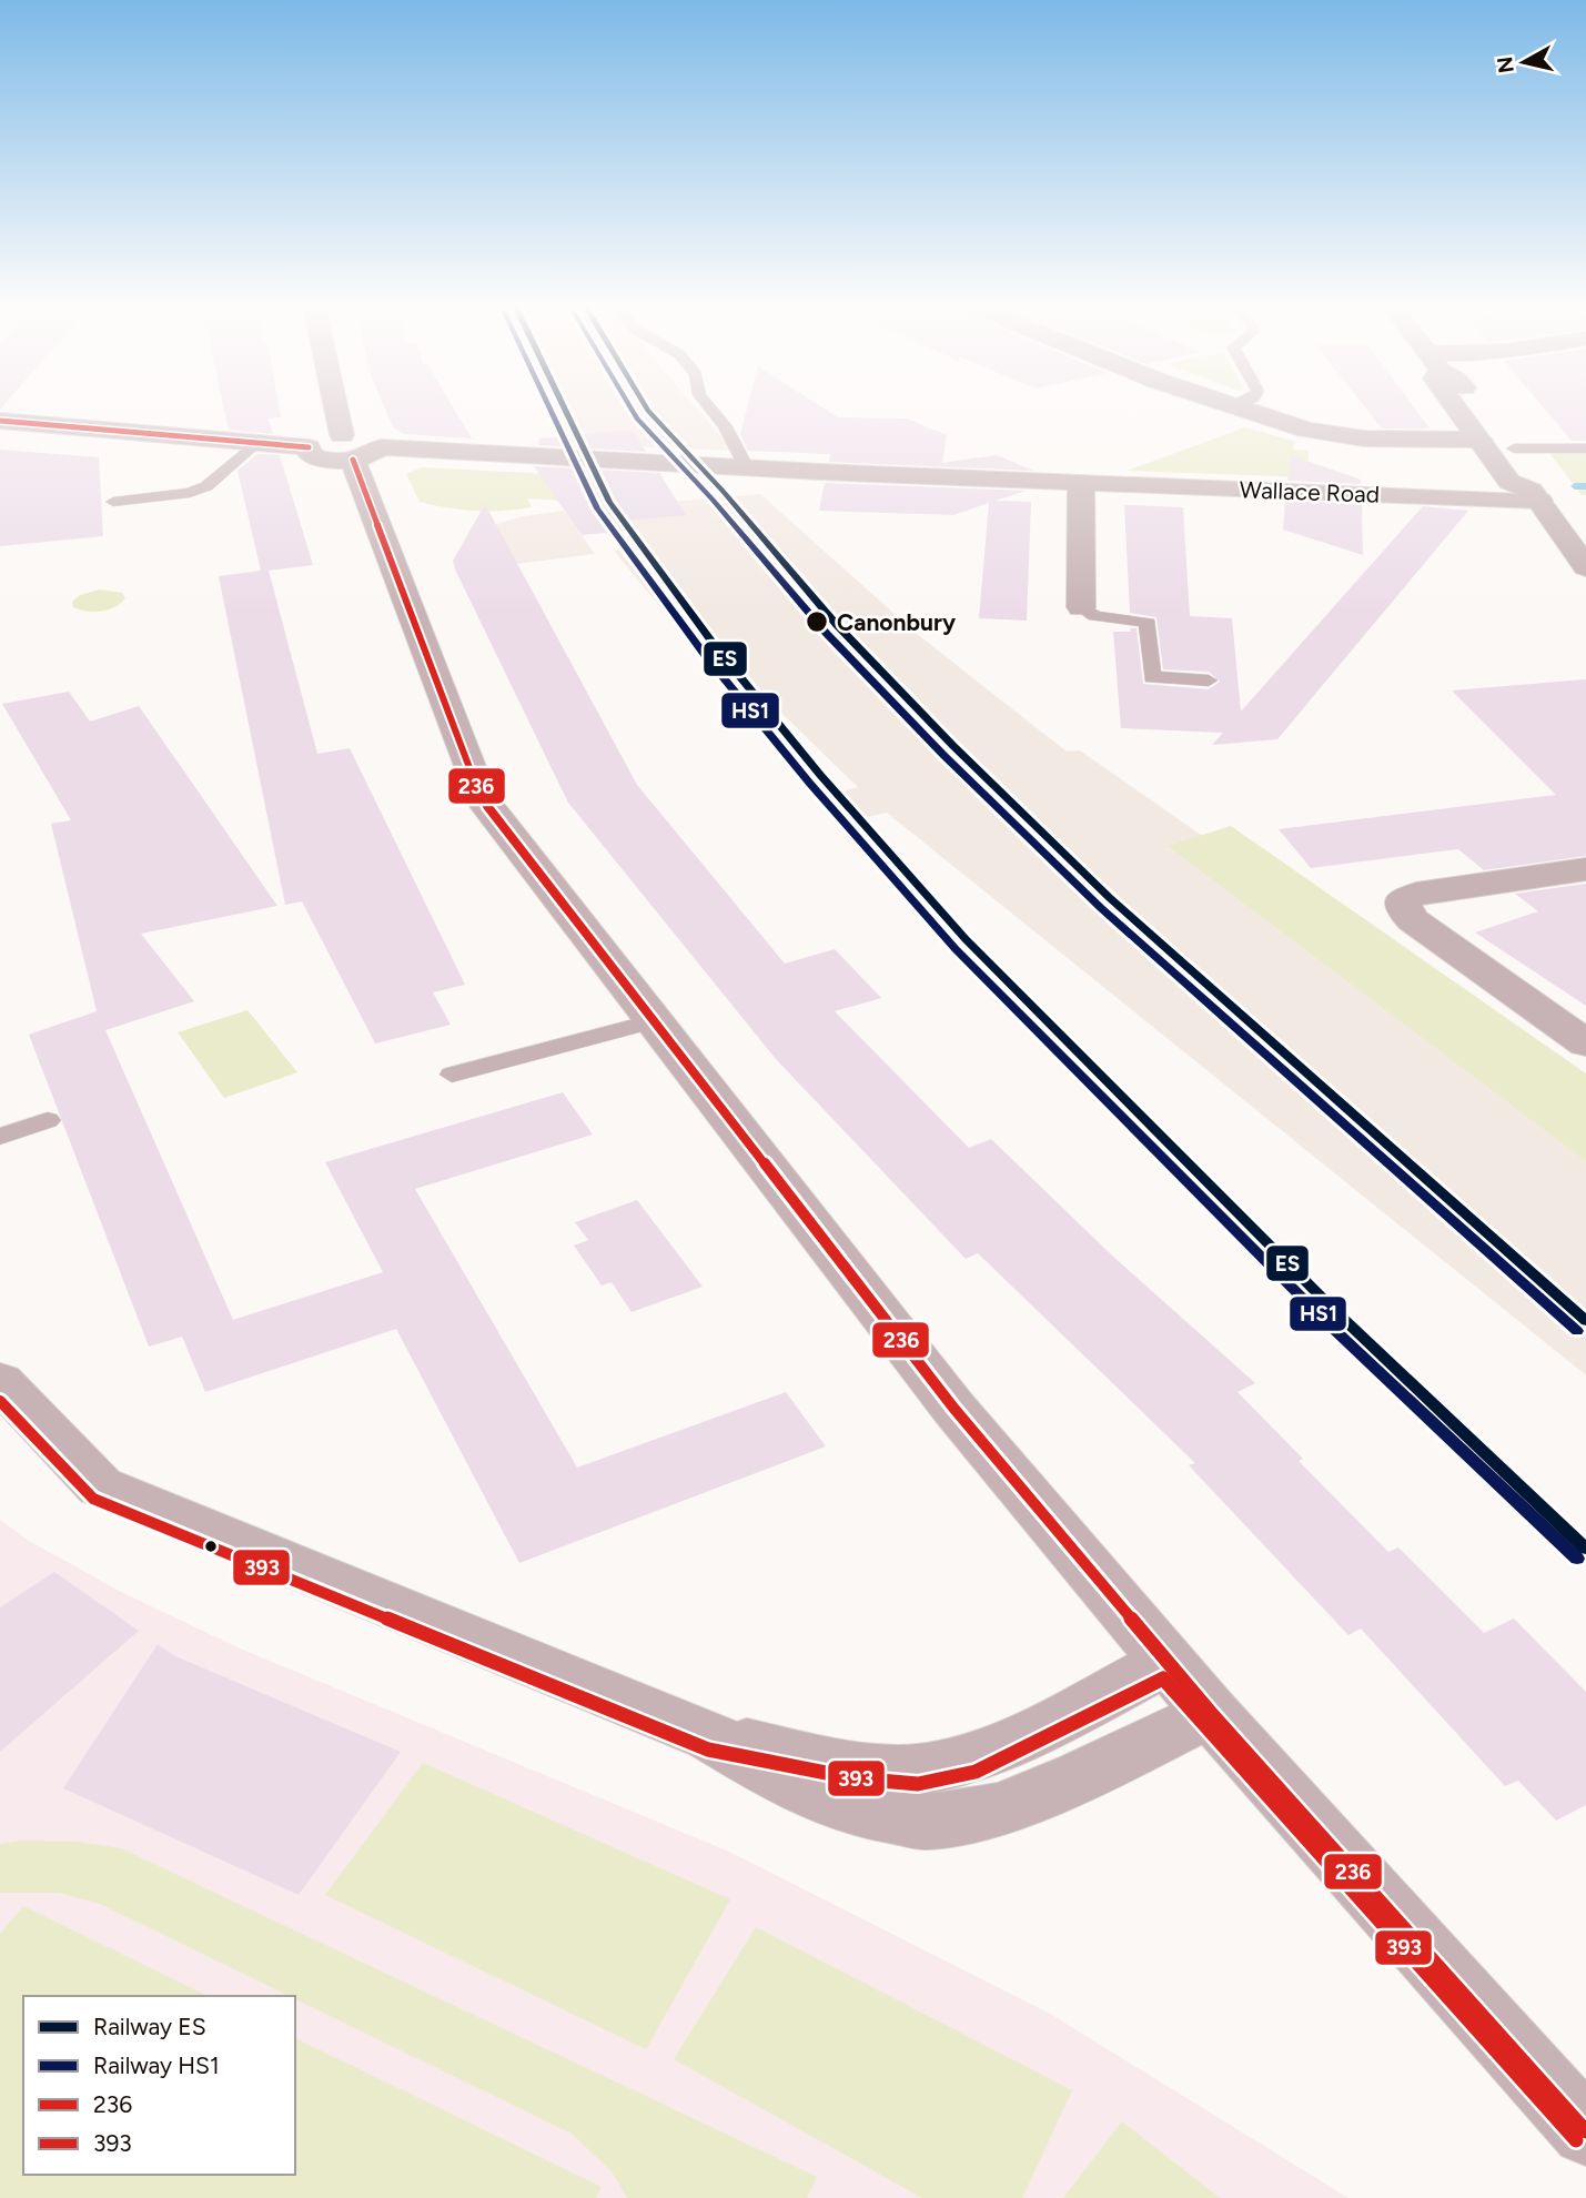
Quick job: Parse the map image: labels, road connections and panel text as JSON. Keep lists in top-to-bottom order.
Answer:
{
  "streets": {
    "street": ["Wallace Road"]
  },
  "places": ["Canonbury"],
  "lines": [
    "rail line ES",
    "rail line HS1",
    "transit line 236",
    "transit line 393"
  ],
  "legend": [
    "Railway ES",
    "Railway HS1",
    "236",
    "393"
  ],
  "north": "left"
}
